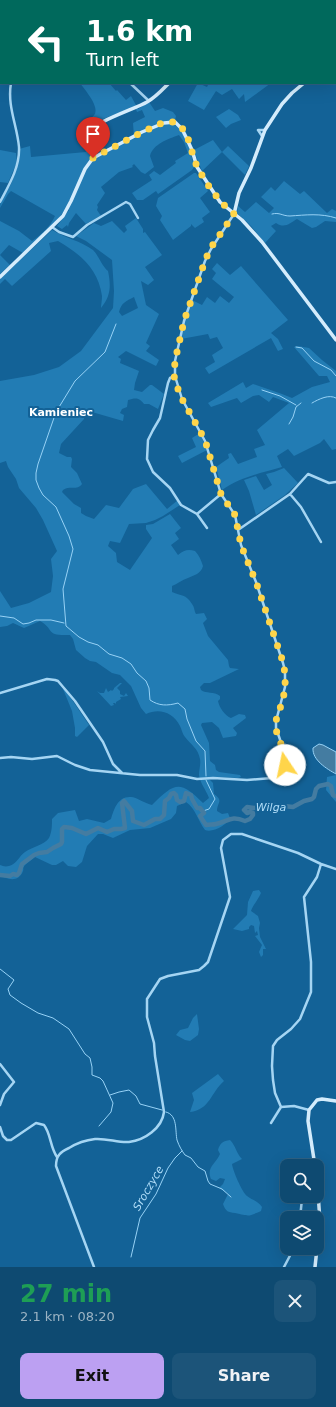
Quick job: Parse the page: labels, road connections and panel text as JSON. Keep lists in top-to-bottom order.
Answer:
{
  "districts": ["Kamieniec"],
  "water": ["Wilga", "Sroczyce"],
  "page": {
    "turn": ["1.6 km", "Turn left"],
    "heading": ["27 min", "2.1 km · 08:20"],
    "buttons": ["Exit", "Share"]
  }
}
